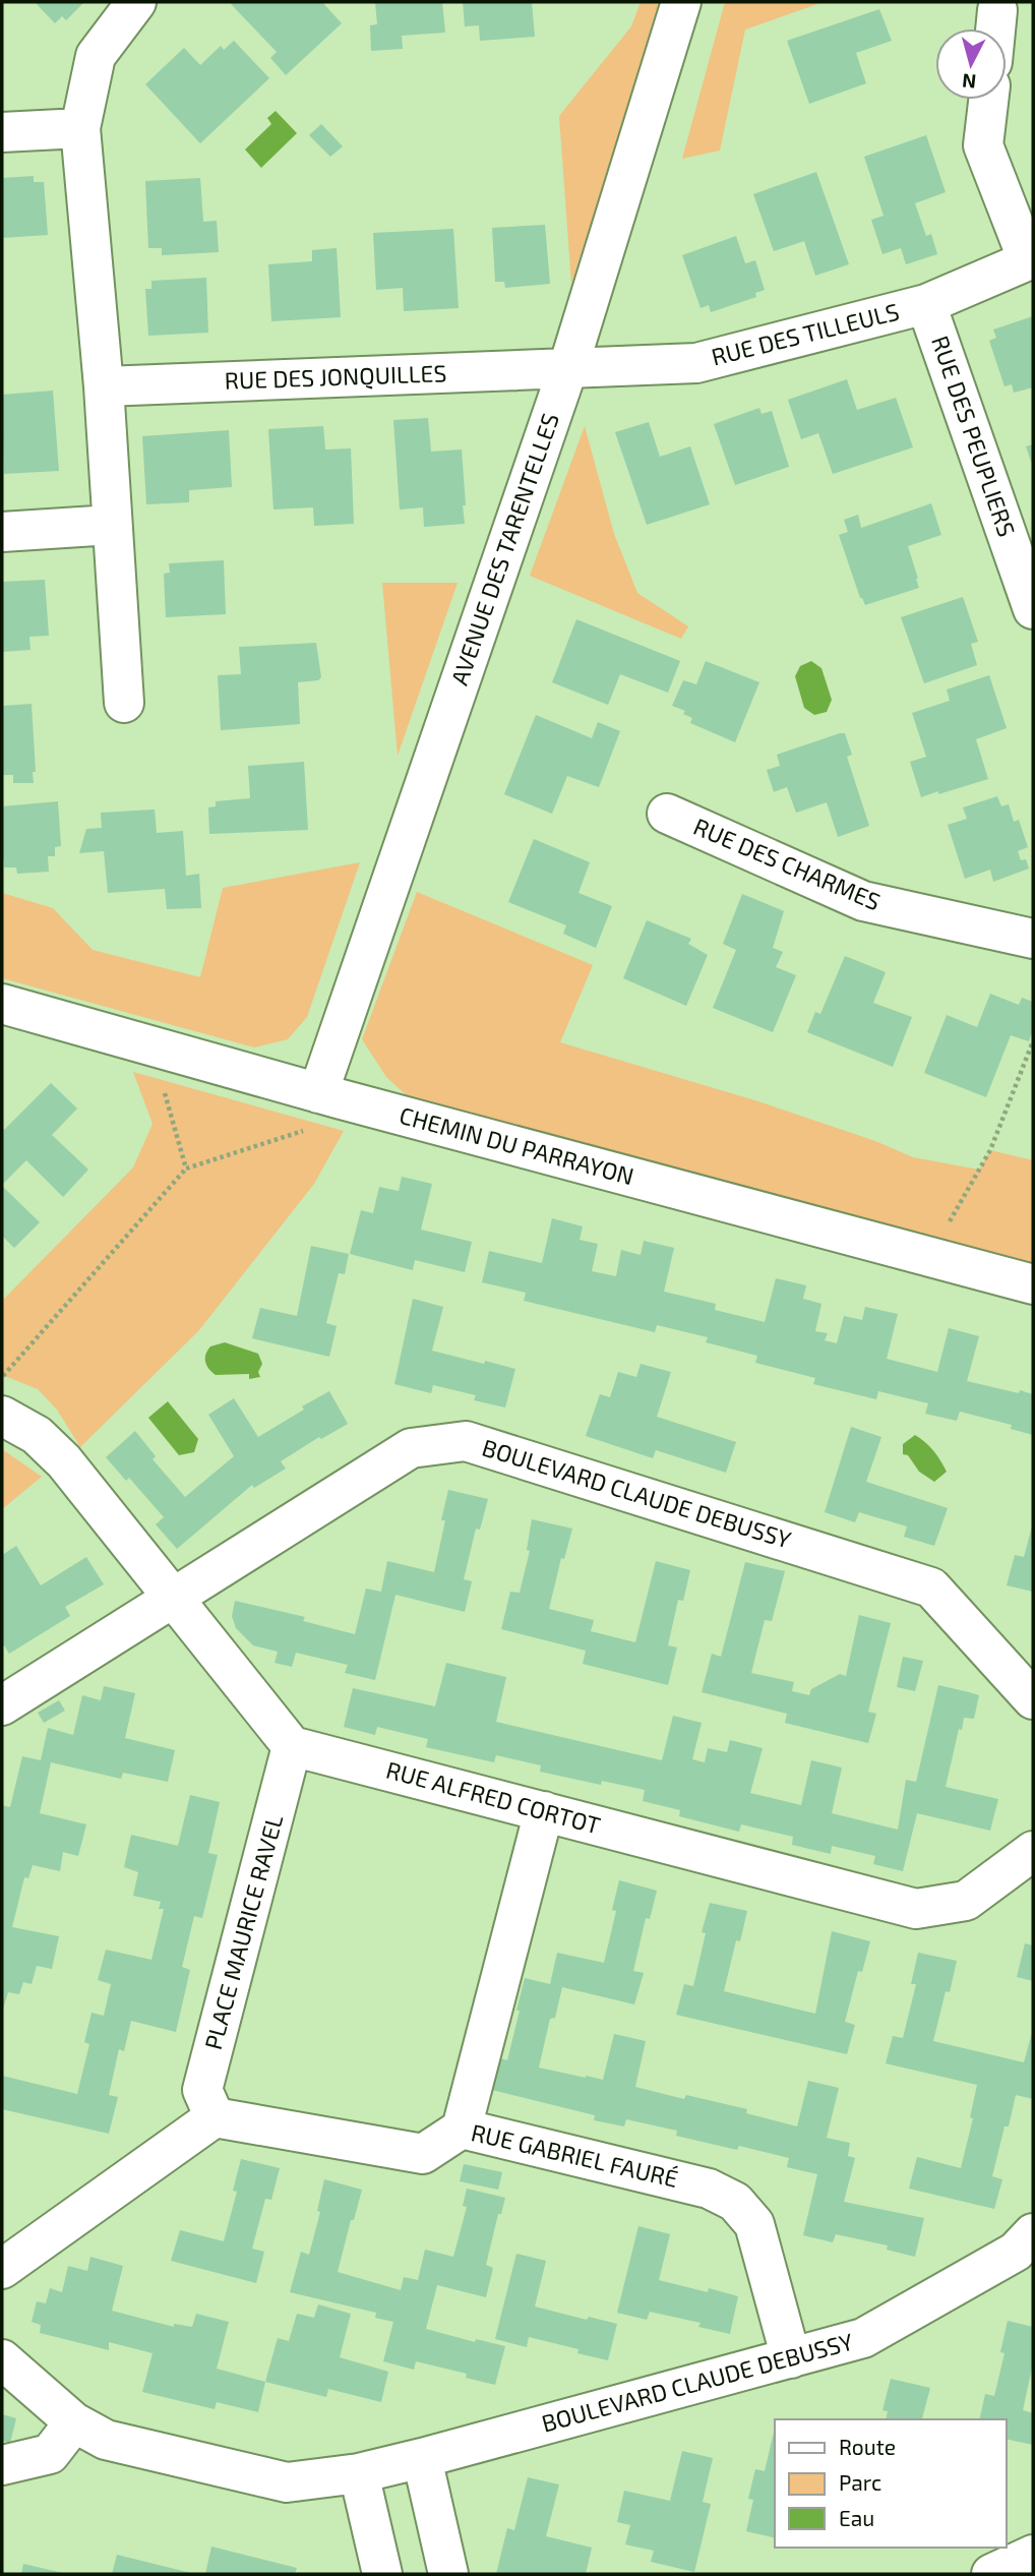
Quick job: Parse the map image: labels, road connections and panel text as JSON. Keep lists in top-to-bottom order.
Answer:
{
  "streets": {
    "street": [
      "RUE DES TILLEULS",
      "RUE DES JONQUILLES",
      "RUE DES PEUPLIERS",
      "AVENUE DES TARENTELLES",
      "RUE DES CHARMES",
      "CHEMIN DU PARRAYON",
      "BOULEVARD CLAUDE DEBUSSY",
      "RUE ALFRED CORTOT",
      "PLACE MAURICE RAVEL",
      "RUE GABRIEL FAURÉ"
    ]
  },
  "crossings": [
    ["RUE DES TILLEULS", "RUE DES JONQUILLES"],
    ["RUE DES TILLEULS", "RUE DES PEUPLIERS"],
    ["RUE DES TILLEULS", "AVENUE DES TARENTELLES"],
    ["RUE DES JONQUILLES", "AVENUE DES TARENTELLES"],
    ["AVENUE DES TARENTELLES", "CHEMIN DU PARRAYON"],
    ["BOULEVARD CLAUDE DEBUSSY", "RUE GABRIEL FAURÉ"],
    ["RUE ALFRED CORTOT", "PLACE MAURICE RAVEL"],
    ["PLACE MAURICE RAVEL", "RUE GABRIEL FAURÉ"]
  ],
  "legend": ["Route", "Parc", "Eau"],
  "north": "bottom"
}
